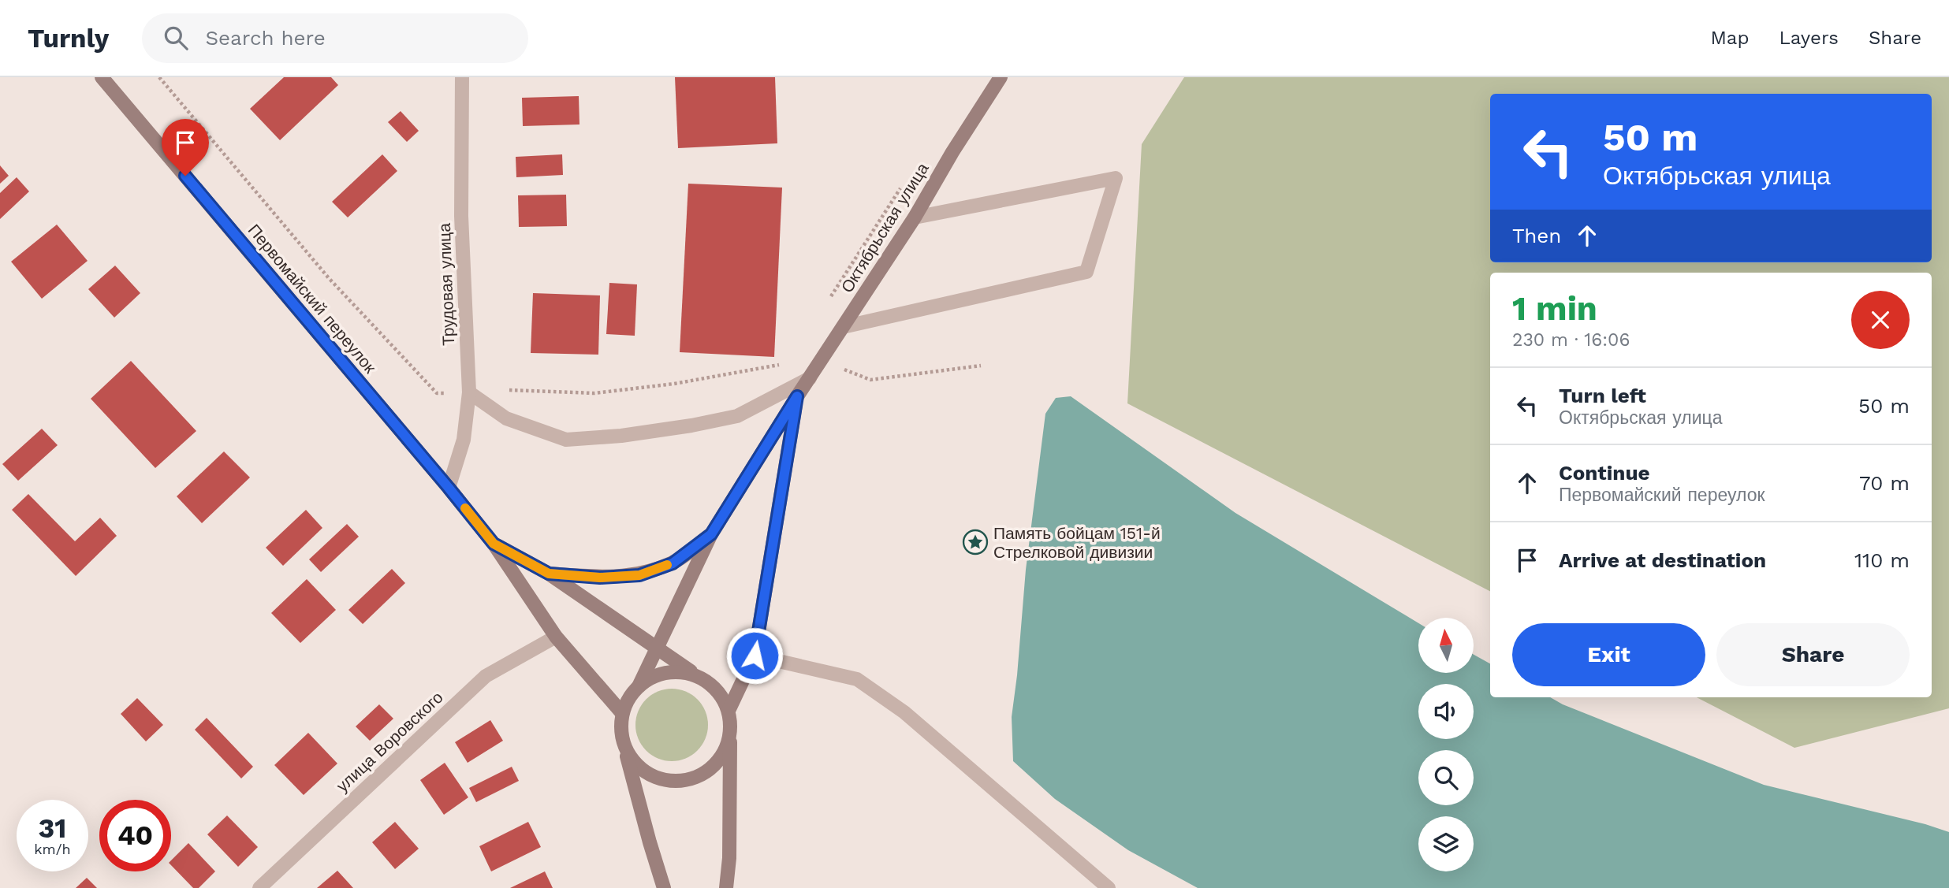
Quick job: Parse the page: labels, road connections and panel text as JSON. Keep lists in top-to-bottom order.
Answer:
{
  "streets": {
    "street": [
      "Октябрьская улица",
      "Трудовая улица",
      "Первомайский переулок",
      "улица Воровского"
    ]
  },
  "crossings": [
    ["Октябрьская улица", "Первомайский переулок"],
    ["Трудовая улица", "Первомайский переулок"],
    ["Первомайский переулок", "улица Воровского"]
  ],
  "places": {
    "place": ["Память бойцам 151-й Стрелковой дивизии"]
  },
  "north": "top",
  "page": {
    "header": "Turnly",
    "search": "Search here",
    "nav": ["Map", "Layers", "Share"],
    "turn": ["50 m", "Октябрьская улица"],
    "then": "Then",
    "heading": ["1 min", "230 m · 16:06"],
    "list": [
      {
        "name": "Turn left",
        "note": "Октябрьская улица",
        "value": "50 m"
      },
      {
        "name": "Continue",
        "note": "Первомайский переулок",
        "value": "70 m"
      },
      {
        "name": "Arrive at destination",
        "value": "110 m"
      }
    ],
    "buttons": ["Exit", "Share"],
    "speed": "31 km/h",
    "limit": "40"
  }
}
